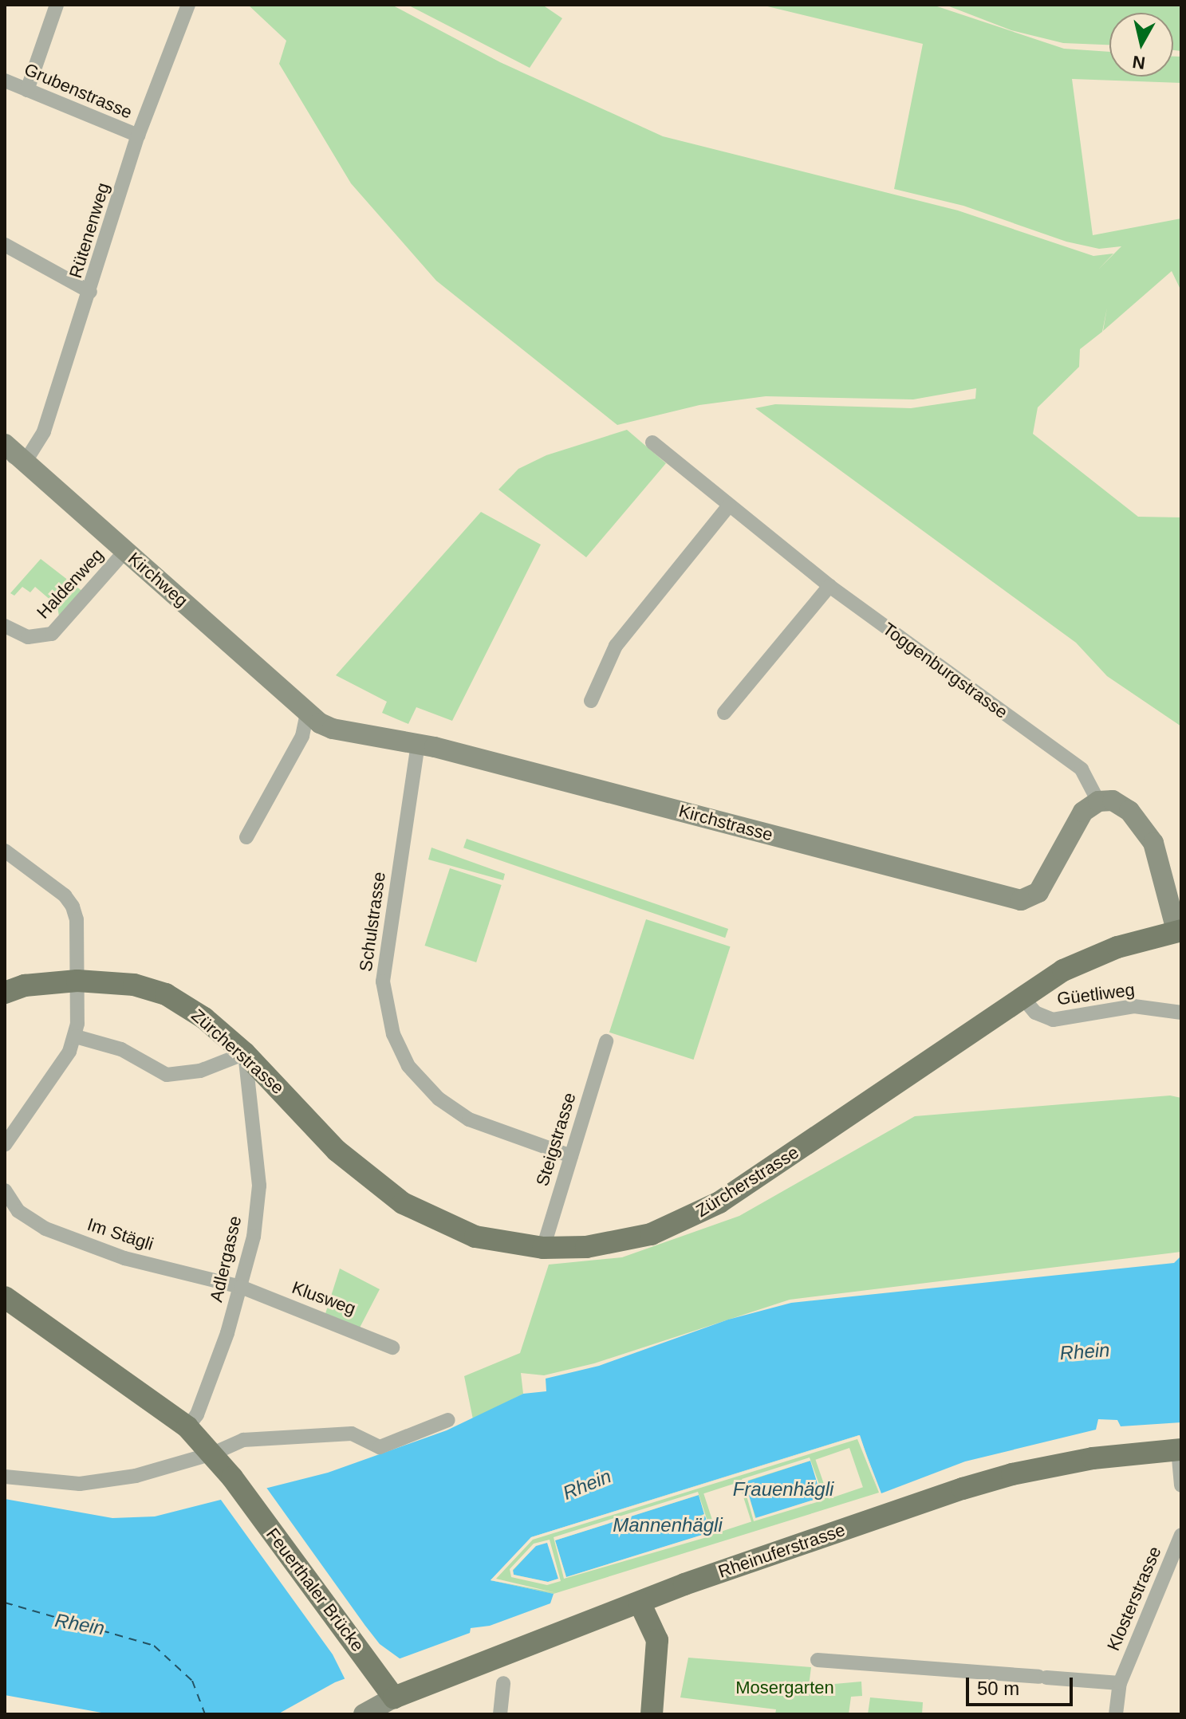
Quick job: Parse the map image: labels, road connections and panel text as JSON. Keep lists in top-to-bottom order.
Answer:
{
  "streets": {
    "main road": ["Zürcherstrasse", "Rheinuferstrasse", "Feuerthaler Brücke"],
    "street": [
      "Grubenstrasse",
      "Rütenenweg",
      "Kirchweg",
      "Haldenweg",
      "Toggenburgstrasse",
      "Kirchstrasse",
      "Schulstrasse",
      "Güetliweg",
      "Steigstrasse",
      "Im Stägli",
      "Adlergasse",
      "Klusweg",
      "Klosterstrasse"
    ]
  },
  "crossings": [
    ["Grubenstrasse", "Rütenenweg"],
    ["Rütenenweg", "Kirchweg"],
    ["Kirchweg", "Haldenweg"],
    ["Kirchweg", "Kirchstrasse"],
    ["Toggenburgstrasse", "Kirchstrasse"],
    ["Kirchstrasse", "Schulstrasse"],
    ["Schulstrasse", "Steigstrasse"],
    ["Güetliweg", "Zürcherstrasse"],
    ["Zürcherstrasse", "Steigstrasse"],
    ["Zürcherstrasse", "Adlergasse"],
    ["Im Stägli", "Adlergasse"],
    ["Im Stägli", "Klusweg"],
    ["Adlergasse", "Klusweg"],
    ["Rheinuferstrasse", "Feuerthaler Brücke"]
  ],
  "water": ["Rhein", "Frauenhägli", "Mannenhägli"],
  "parks": ["Mosergarten"],
  "scale_bar": "50 m",
  "north": "bottom"
}
